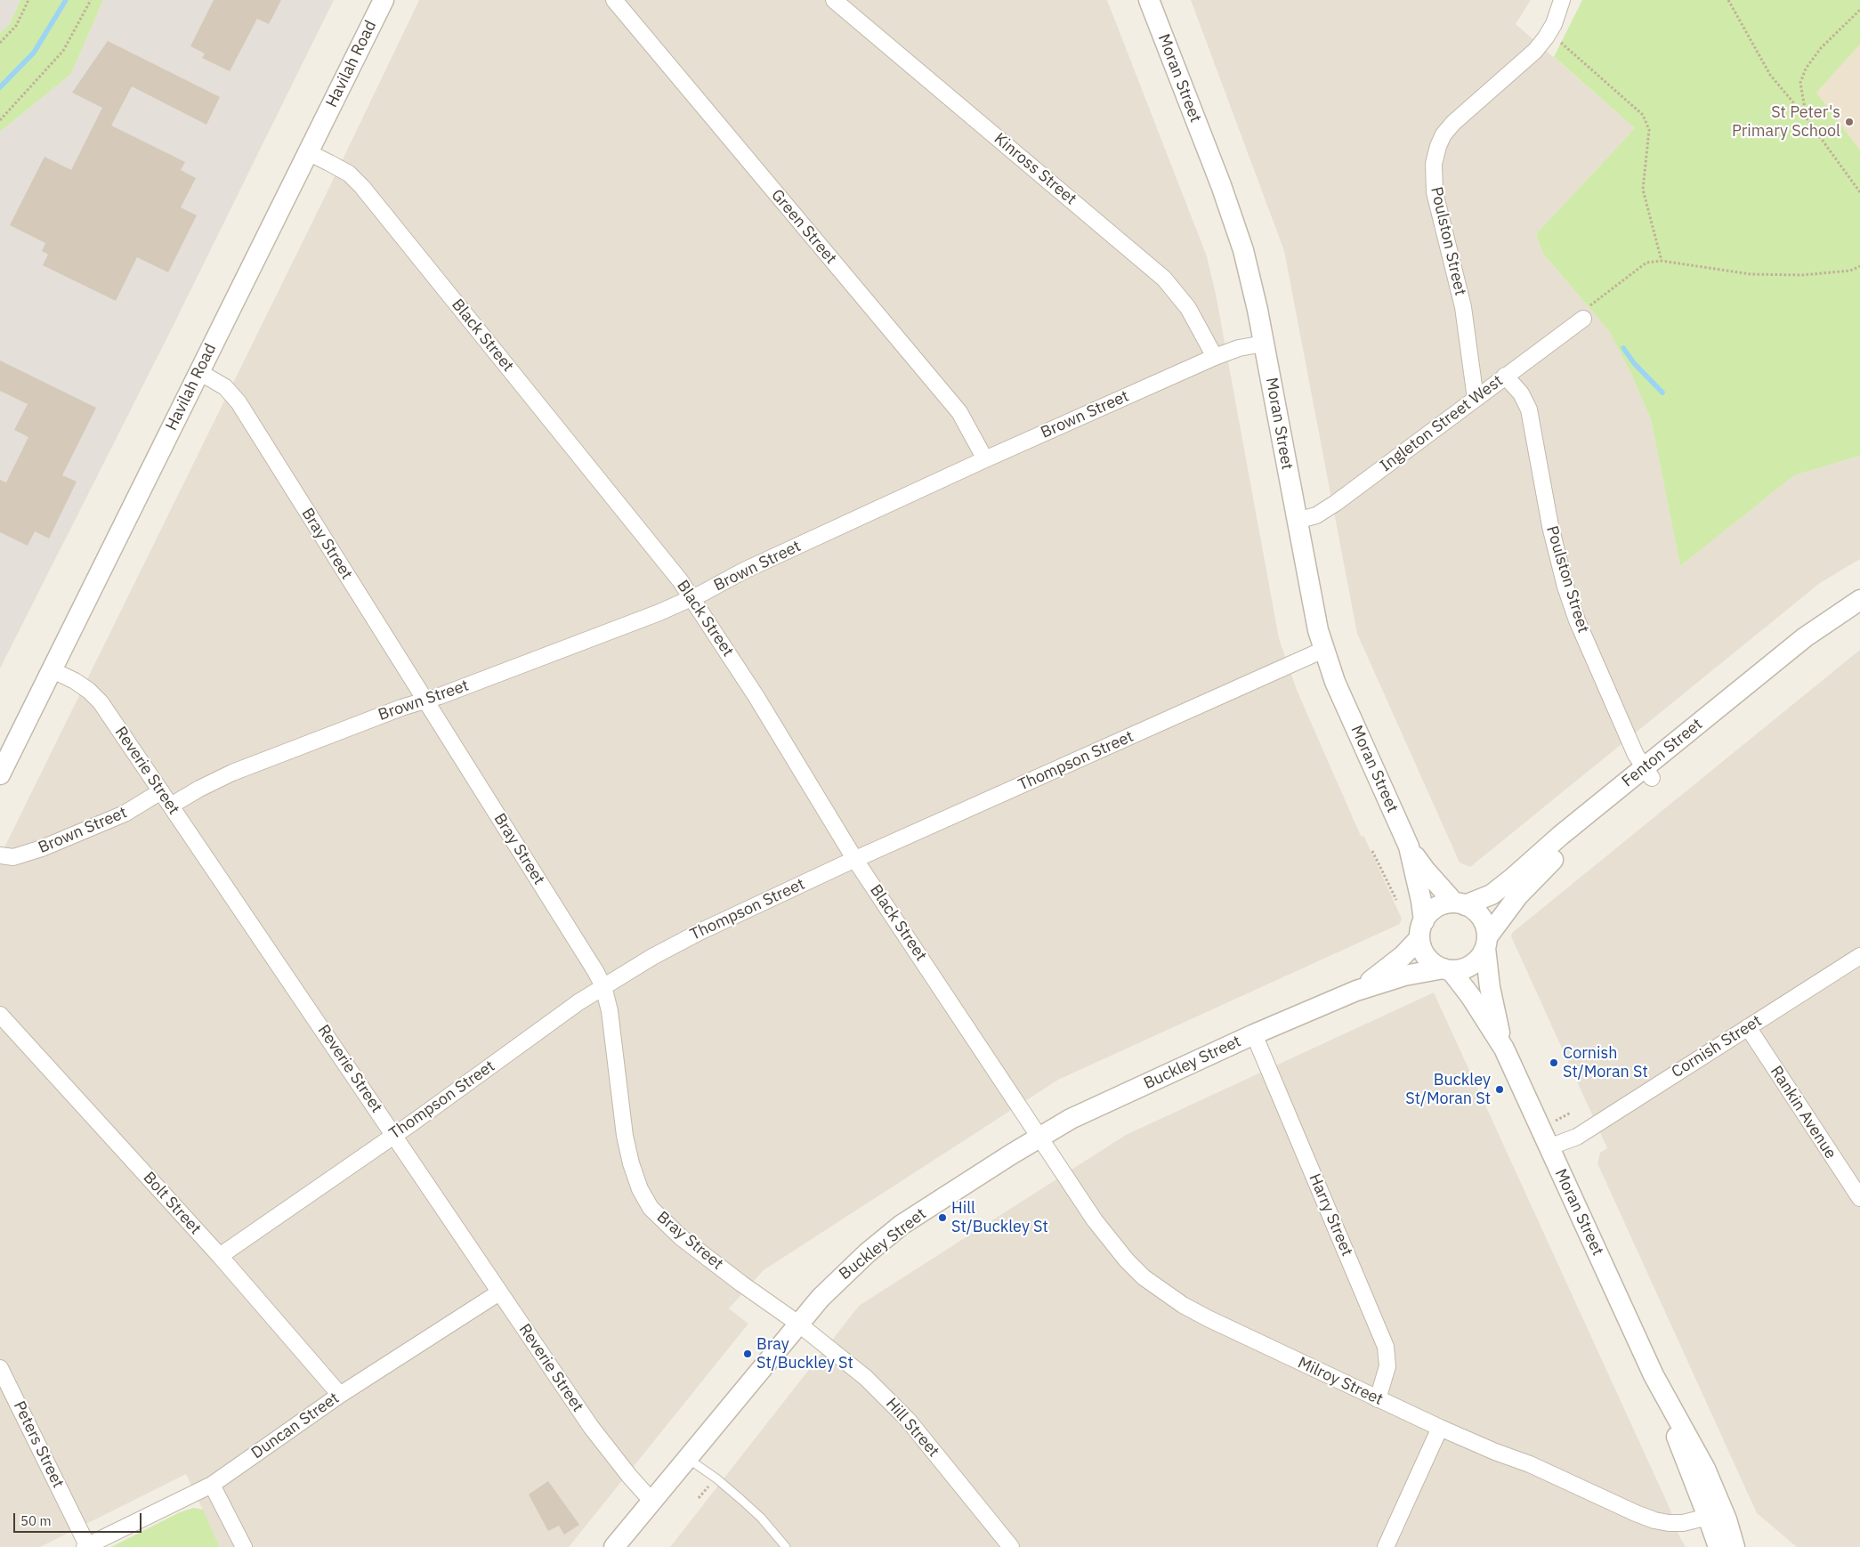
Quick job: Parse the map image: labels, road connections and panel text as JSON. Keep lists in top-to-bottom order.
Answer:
{
  "streets": {
    "street": [
      "Havilah Road",
      "Moran Street",
      "Kinross Street",
      "Green Street",
      "Poulston Street",
      "Black Street",
      "Brown Street",
      "Ingleton Street West",
      "Bray Street",
      "Fenton Street",
      "Thompson Street",
      "Reverie Street",
      "Cornish Street",
      "Buckley Street",
      "Rankin Avenue",
      "Bolt Street",
      "Harry Street",
      "Milroy Street",
      "Duncan Street",
      "Hill Street",
      "Peters Street"
    ]
  },
  "crossings": [
    ["Havilah Road", "Black Street"],
    ["Havilah Road", "Bray Street"],
    ["Havilah Road", "Reverie Street"],
    ["Moran Street", "Brown Street"],
    ["Moran Street", "Ingleton Street West"],
    ["Moran Street", "Fenton Street"],
    ["Moran Street", "Thompson Street"],
    ["Moran Street", "Cornish Street"],
    ["Moran Street", "Buckley Street"],
    ["Moran Street", "Milroy Street"],
    ["Kinross Street", "Brown Street"],
    ["Green Street", "Brown Street"],
    ["Poulston Street", "Ingleton Street West"],
    ["Poulston Street", "Fenton Street"],
    ["Black Street", "Brown Street"],
    ["Black Street", "Thompson Street"],
    ["Black Street", "Buckley Street"],
    ["Black Street", "Milroy Street"],
    ["Brown Street", "Bray Street"],
    ["Brown Street", "Reverie Street"],
    ["Bray Street", "Thompson Street"],
    ["Bray Street", "Buckley Street"],
    ["Bray Street", "Hill Street"],
    ["Fenton Street", "Buckley Street"],
    ["Thompson Street", "Reverie Street"],
    ["Thompson Street", "Bolt Street"],
    ["Reverie Street", "Buckley Street"],
    ["Reverie Street", "Duncan Street"],
    ["Cornish Street", "Rankin Avenue"],
    ["Buckley Street", "Harry Street"],
    ["Buckley Street", "Milroy Street"],
    ["Buckley Street", "Hill Street"],
    ["Bolt Street", "Duncan Street"],
    ["Harry Street", "Milroy Street"],
    ["Duncan Street", "Peters Street"]
  ],
  "places": [
    "St Peter's Primary School",
    "Cornish St/Moran St",
    "Buckley St/Moran St",
    "Hill St/Buckley St",
    "Bray St/Buckley St"
  ],
  "scale_bar": "50 m"
}
